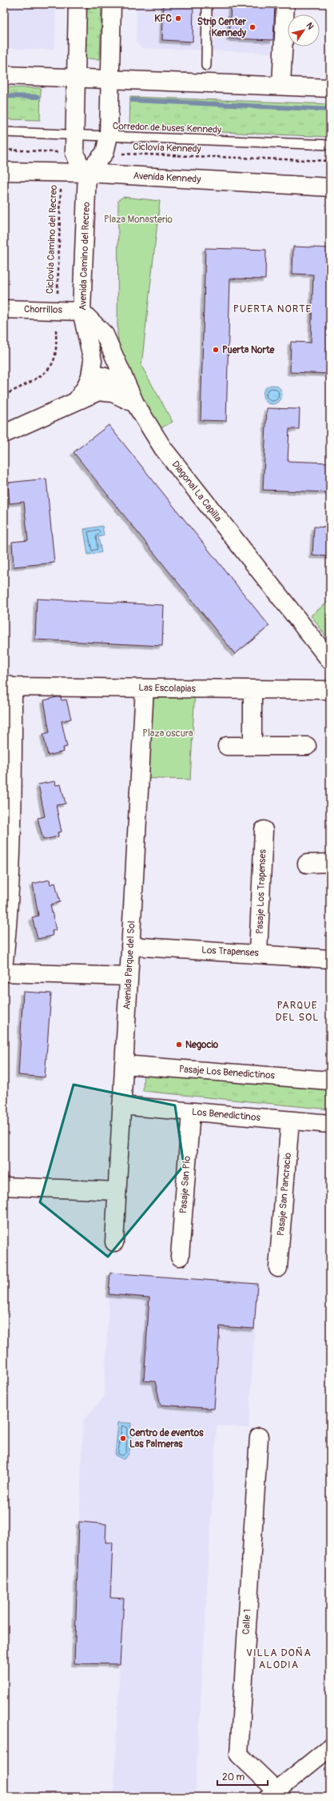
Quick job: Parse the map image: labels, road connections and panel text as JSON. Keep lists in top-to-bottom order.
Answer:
{
  "streets": {
    "street": [
      "Avenida Kennedy",
      "Avenida Camino del Recreo",
      "Chorrillos",
      "Diagonal La Capilla",
      "Las Escolapias",
      "Pasaje Los Trapenses",
      "Los Trapenses",
      "Avenida Parque del Sol",
      "Pasaje Los Benedictinos",
      "Los Benedictinos",
      "Pasaje San Pío",
      "Pasaje San Pancracio",
      "Calle 1"
    ],
    "lane": ["Corredor de buses Kennedy"],
    "path": ["Ciclovía Kennedy", "Ciclovía Camino del Recreo"]
  },
  "crossings": [
    ["Avenida Kennedy", "Ciclovía Camino del Recreo"],
    ["Avenida Kennedy", "Avenida Camino del Recreo"],
    ["Ciclovía Camino del Recreo", "Chorrillos"],
    ["Avenida Camino del Recreo", "Chorrillos"],
    ["Avenida Camino del Recreo", "Diagonal La Capilla"],
    ["Chorrillos", "Diagonal La Capilla"],
    ["Las Escolapias", "Avenida Parque del Sol"],
    ["Pasaje Los Trapenses", "Los Trapenses"],
    ["Los Trapenses", "Avenida Parque del Sol"],
    ["Avenida Parque del Sol", "Pasaje Los Benedictinos"],
    ["Avenida Parque del Sol", "Los Benedictinos"],
    ["Los Benedictinos", "Pasaje San Pío"],
    ["Los Benedictinos", "Pasaje San Pancracio"]
  ],
  "districts": ["PUERTA NORTE", "PARQUE DEL SOL", "VILLA DOÑA ALODIA"],
  "parks": ["Plaza Monasterio", "Plaza oscura"],
  "places": [
    "KFC",
    "Strip Center Kennedy",
    "Puerta Norte",
    "Negocio",
    "Centro de eventos Las Palmeras"
  ],
  "scale_bar": "20 m",
  "north": "top right"
}
